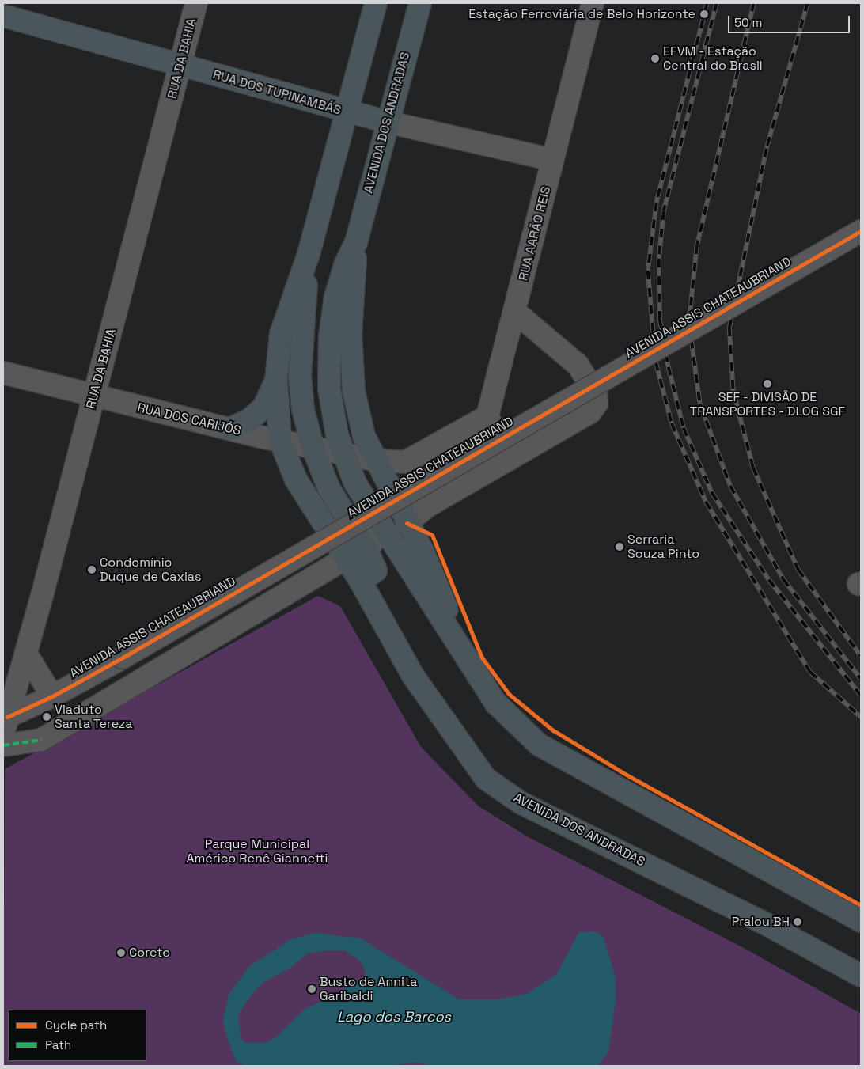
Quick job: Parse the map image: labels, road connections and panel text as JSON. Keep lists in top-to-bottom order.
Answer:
{
  "streets": {
    "main road": ["RUA DOS TUPINAMBÁS", "AVENIDA DOS ANDRADAS"],
    "street": [
      "RUA DA BAHIA",
      "RUA AARÃO REIS",
      "AVENIDA ASSIS CHATEAUBRIAND",
      "RUA DOS CARIJÓS"
    ]
  },
  "crossings": [
    ["RUA DA BAHIA", "RUA DOS TUPINAMBÁS"],
    ["RUA DA BAHIA", "AVENIDA ASSIS CHATEAUBRIAND"],
    ["RUA DA BAHIA", "RUA DOS CARIJÓS"],
    ["RUA DOS TUPINAMBÁS", "AVENIDA DOS ANDRADAS"],
    ["RUA DOS TUPINAMBÁS", "RUA AARÃO REIS"],
    ["AVENIDA DOS ANDRADAS", "AVENIDA ASSIS CHATEAUBRIAND"],
    ["AVENIDA DOS ANDRADAS", "RUA DOS CARIJÓS"],
    ["RUA AARÃO REIS", "AVENIDA ASSIS CHATEAUBRIAND"],
    ["AVENIDA ASSIS CHATEAUBRIAND", "RUA DOS CARIJÓS"]
  ],
  "water": ["Lago dos Barcos"],
  "parks": ["Parque Municipal Américo Renê Giannetti"],
  "places": [
    "Estação Ferroviária de Belo Horizonte",
    "EFVM - Estação Central do Brasil",
    "SEF - DIVISÃO DE TRANSPORTES - DLOG SGF",
    "Serraria Souza Pinto",
    "Condomínio Duque de Caxias",
    "Viaduto Santa Tereza",
    "Praiou BH",
    "Coreto",
    "Busto de Annita Garibaldi"
  ],
  "legend": ["Cycle path", "Path"],
  "scale_bar": "50 m"
}
